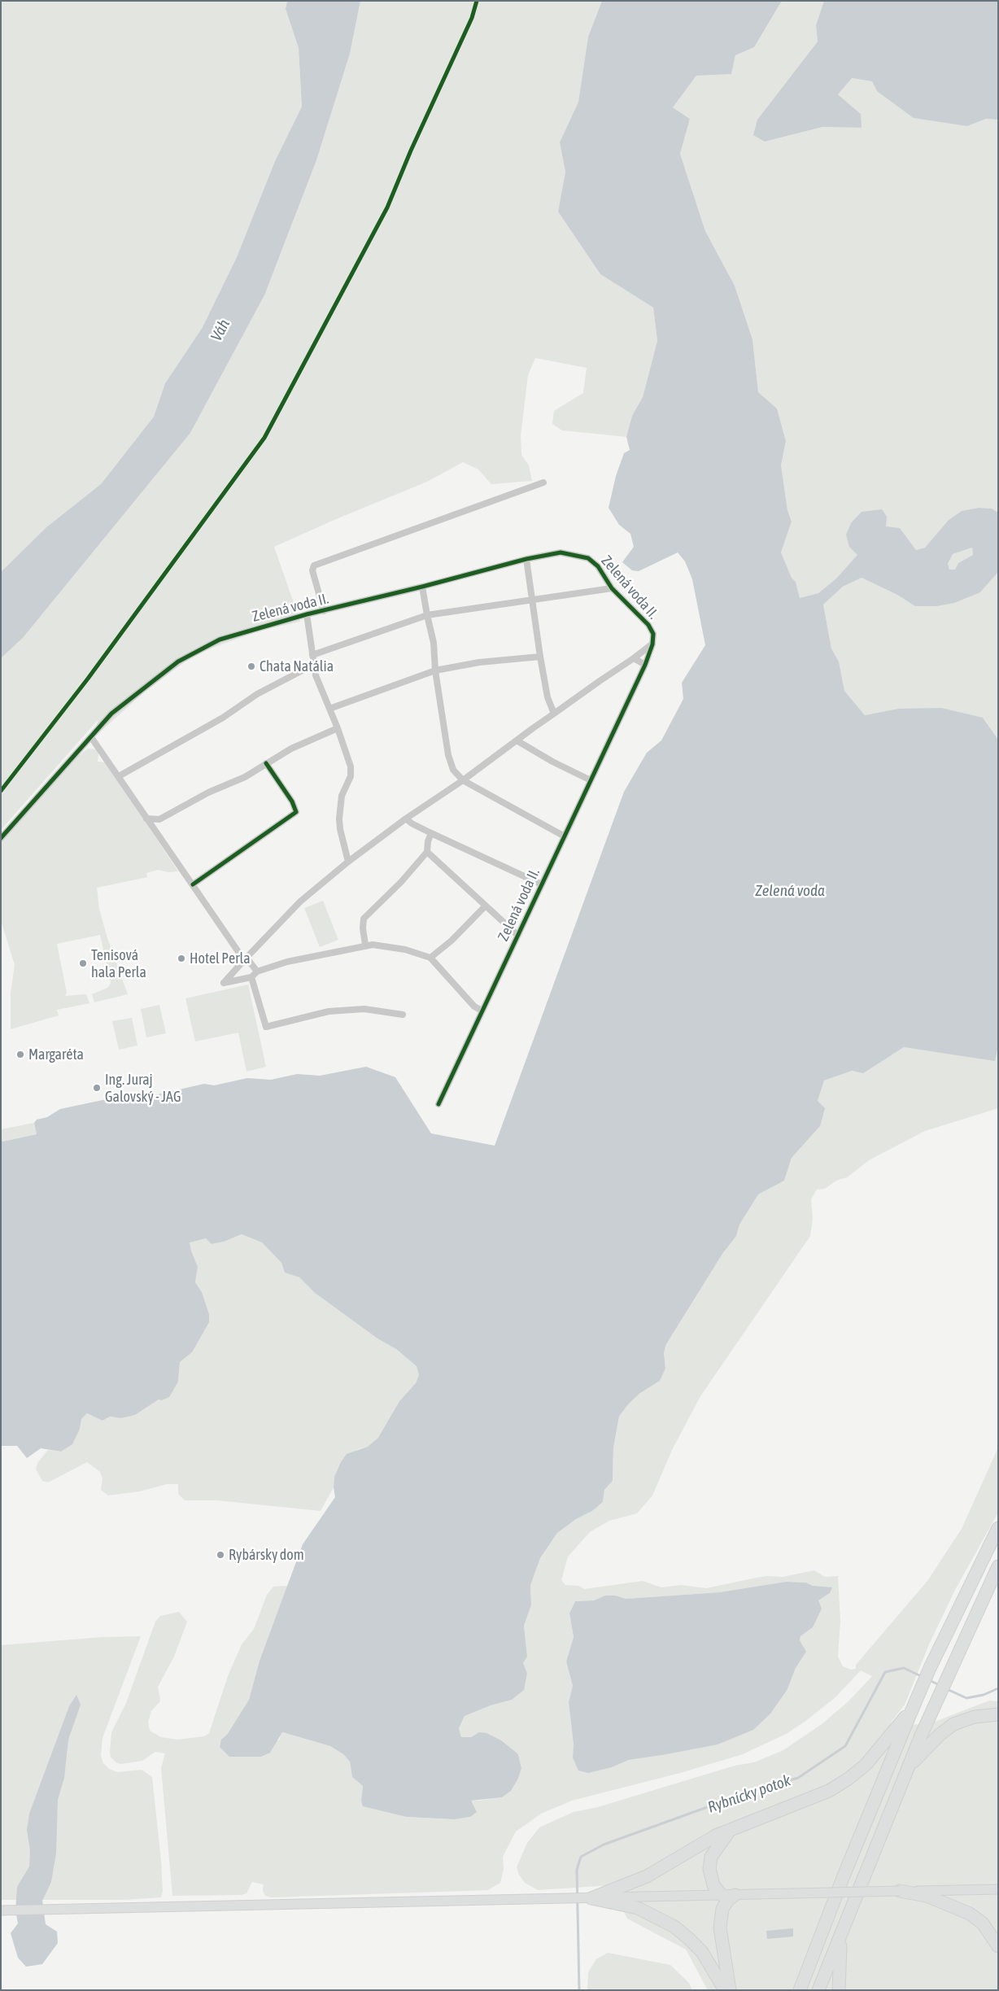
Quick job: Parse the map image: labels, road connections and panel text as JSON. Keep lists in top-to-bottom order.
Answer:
{
  "streets": {
    "street": ["Zelená voda II."]
  },
  "water": ["Váh", "Zelená voda", "Rybnícky potok"],
  "places": [
    "Chata Natália",
    "Hotel Perla",
    "Tenisová hala Perla",
    "Margaréta",
    "Ing. Juraj Galovský - JAG",
    "Rybársky dom"
  ]
}
